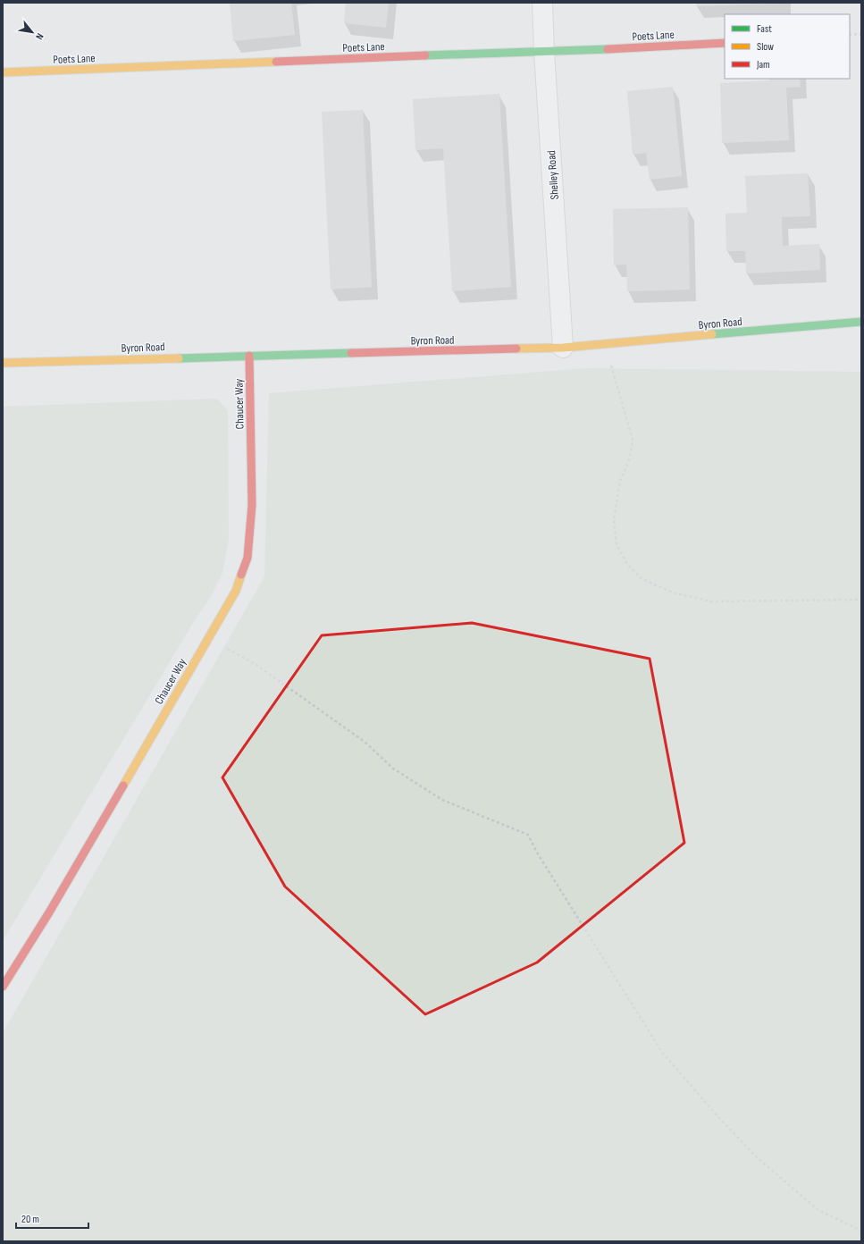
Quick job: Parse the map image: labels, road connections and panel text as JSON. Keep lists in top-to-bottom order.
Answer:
{
  "streets": {
    "street": [
      "Poets Lane",
      "Shelley Road",
      "Byron Road",
      "Chaucer Way"
    ]
  },
  "crossings": [
    ["Poets Lane", "Shelley Road"],
    ["Shelley Road", "Byron Road"],
    ["Byron Road", "Chaucer Way"]
  ],
  "legend": ["Fast", "Slow", "Jam"],
  "scale_bar": "20 m",
  "north": "bottom right"
}
